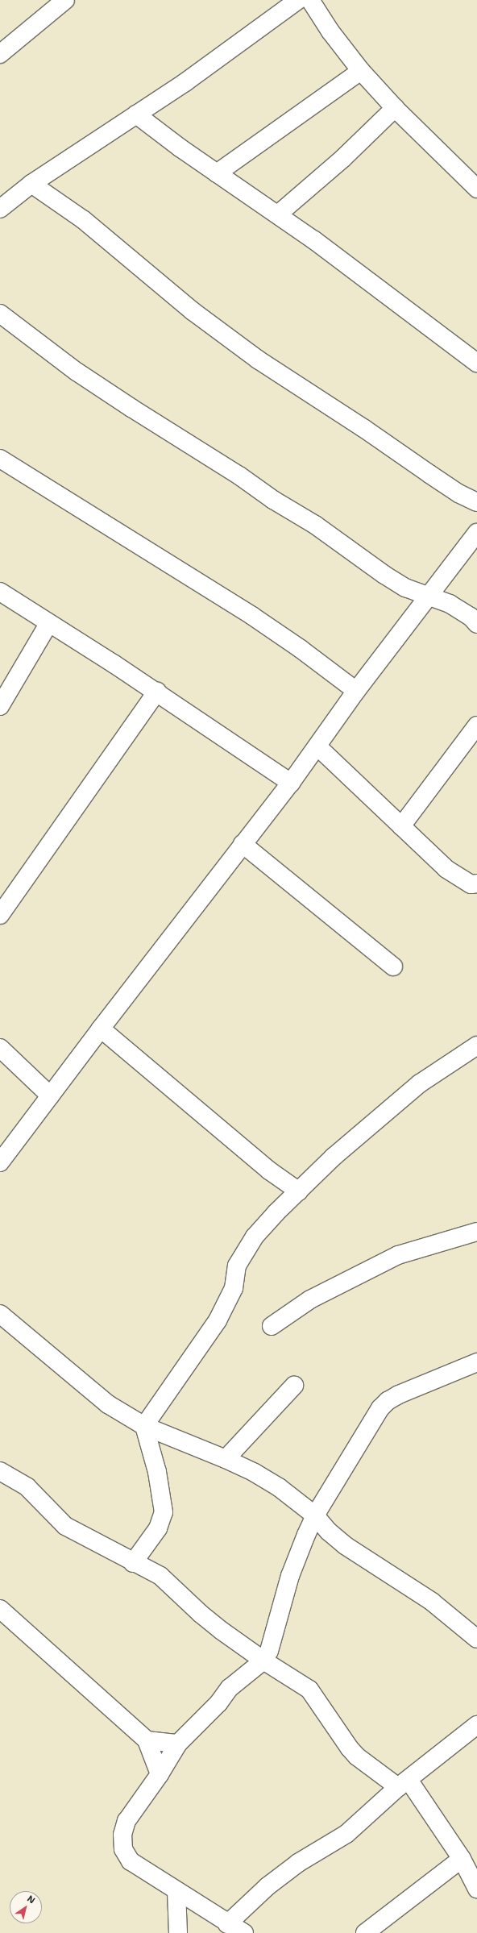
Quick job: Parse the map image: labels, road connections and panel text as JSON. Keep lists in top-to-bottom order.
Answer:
{
  "north": "top right"
}
